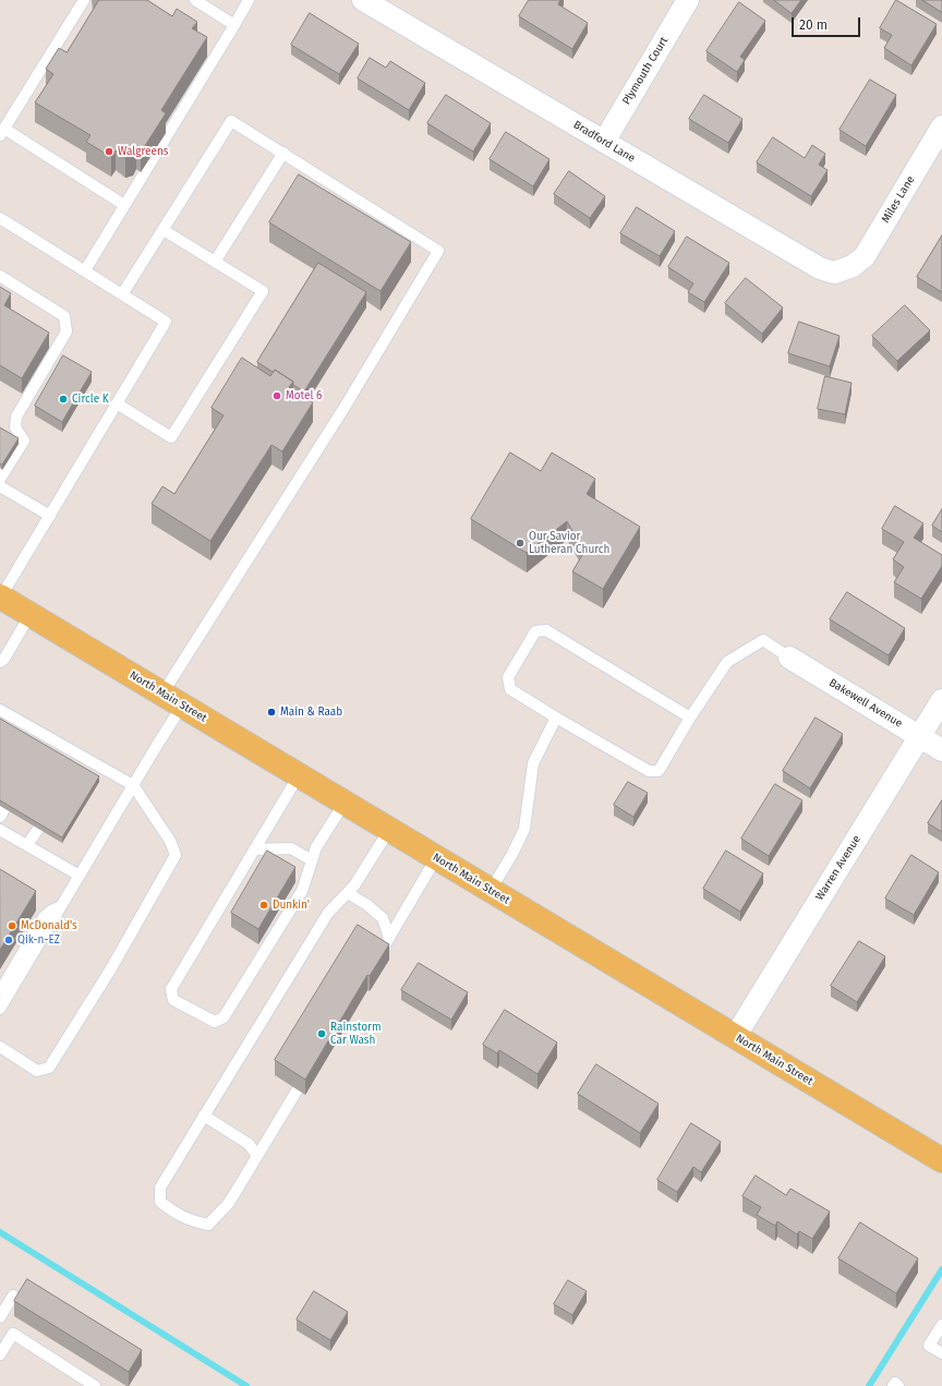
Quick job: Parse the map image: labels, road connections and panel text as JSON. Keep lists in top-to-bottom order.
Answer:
{
  "streets": {
    "main road": ["North Main Street"],
    "street": [
      "Plymouth Court",
      "Bradford Lane",
      "Miles Lane",
      "Bakewell Avenue",
      "Warren Avenue"
    ]
  },
  "crossings": [
    ["Plymouth Court", "Bradford Lane"],
    ["Bradford Lane", "Miles Lane"],
    ["North Main Street", "Warren Avenue"],
    ["Bakewell Avenue", "Warren Avenue"]
  ],
  "places": [
    "Walgreens",
    "Motel 6",
    "Circle K",
    "Our Savior Lutheran Church",
    "Main & Raab",
    "Dunkin'",
    "McDonald's",
    "Qik-n-EZ",
    "Rainstorm Car Wash"
  ],
  "scale_bar": "20 m"
}
